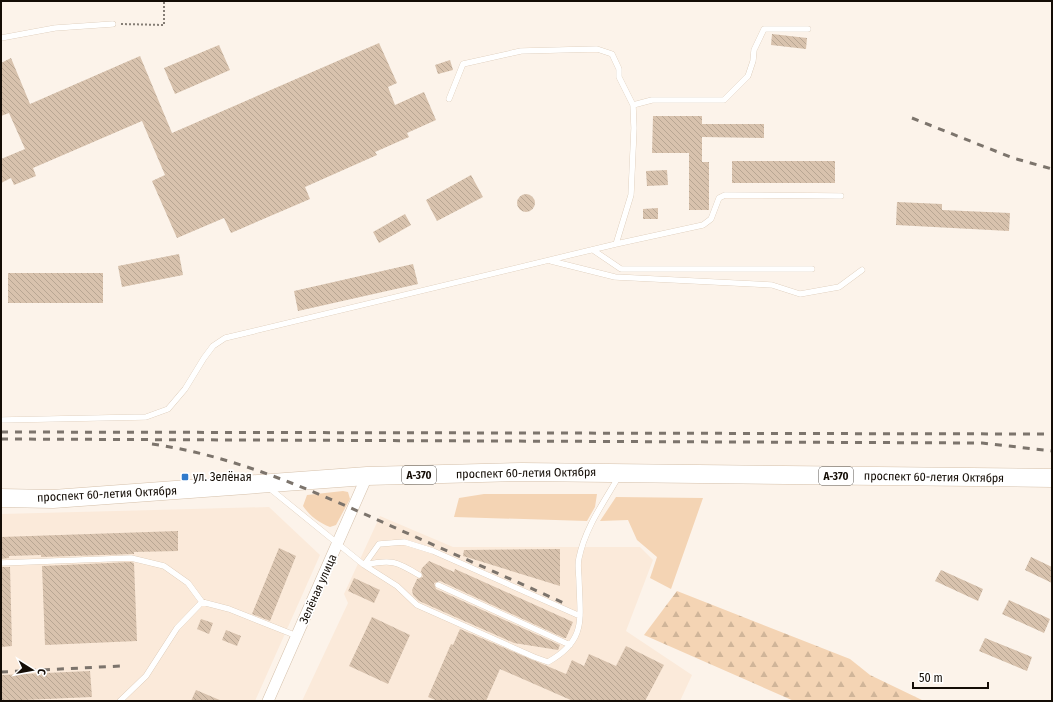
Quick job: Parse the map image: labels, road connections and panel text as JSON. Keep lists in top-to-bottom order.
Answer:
{
  "streets": {
    "highway": ["проспект 60-летия Октября", "А-370"],
    "street": ["Зелёная улица"]
  },
  "crossings": [
    ["проспект 60-летия Октября", "Зелёная улица"]
  ],
  "places": {
    "transit": ["ул. Зелёная"]
  },
  "scale_bar": "50 m",
  "north": "right"
}
